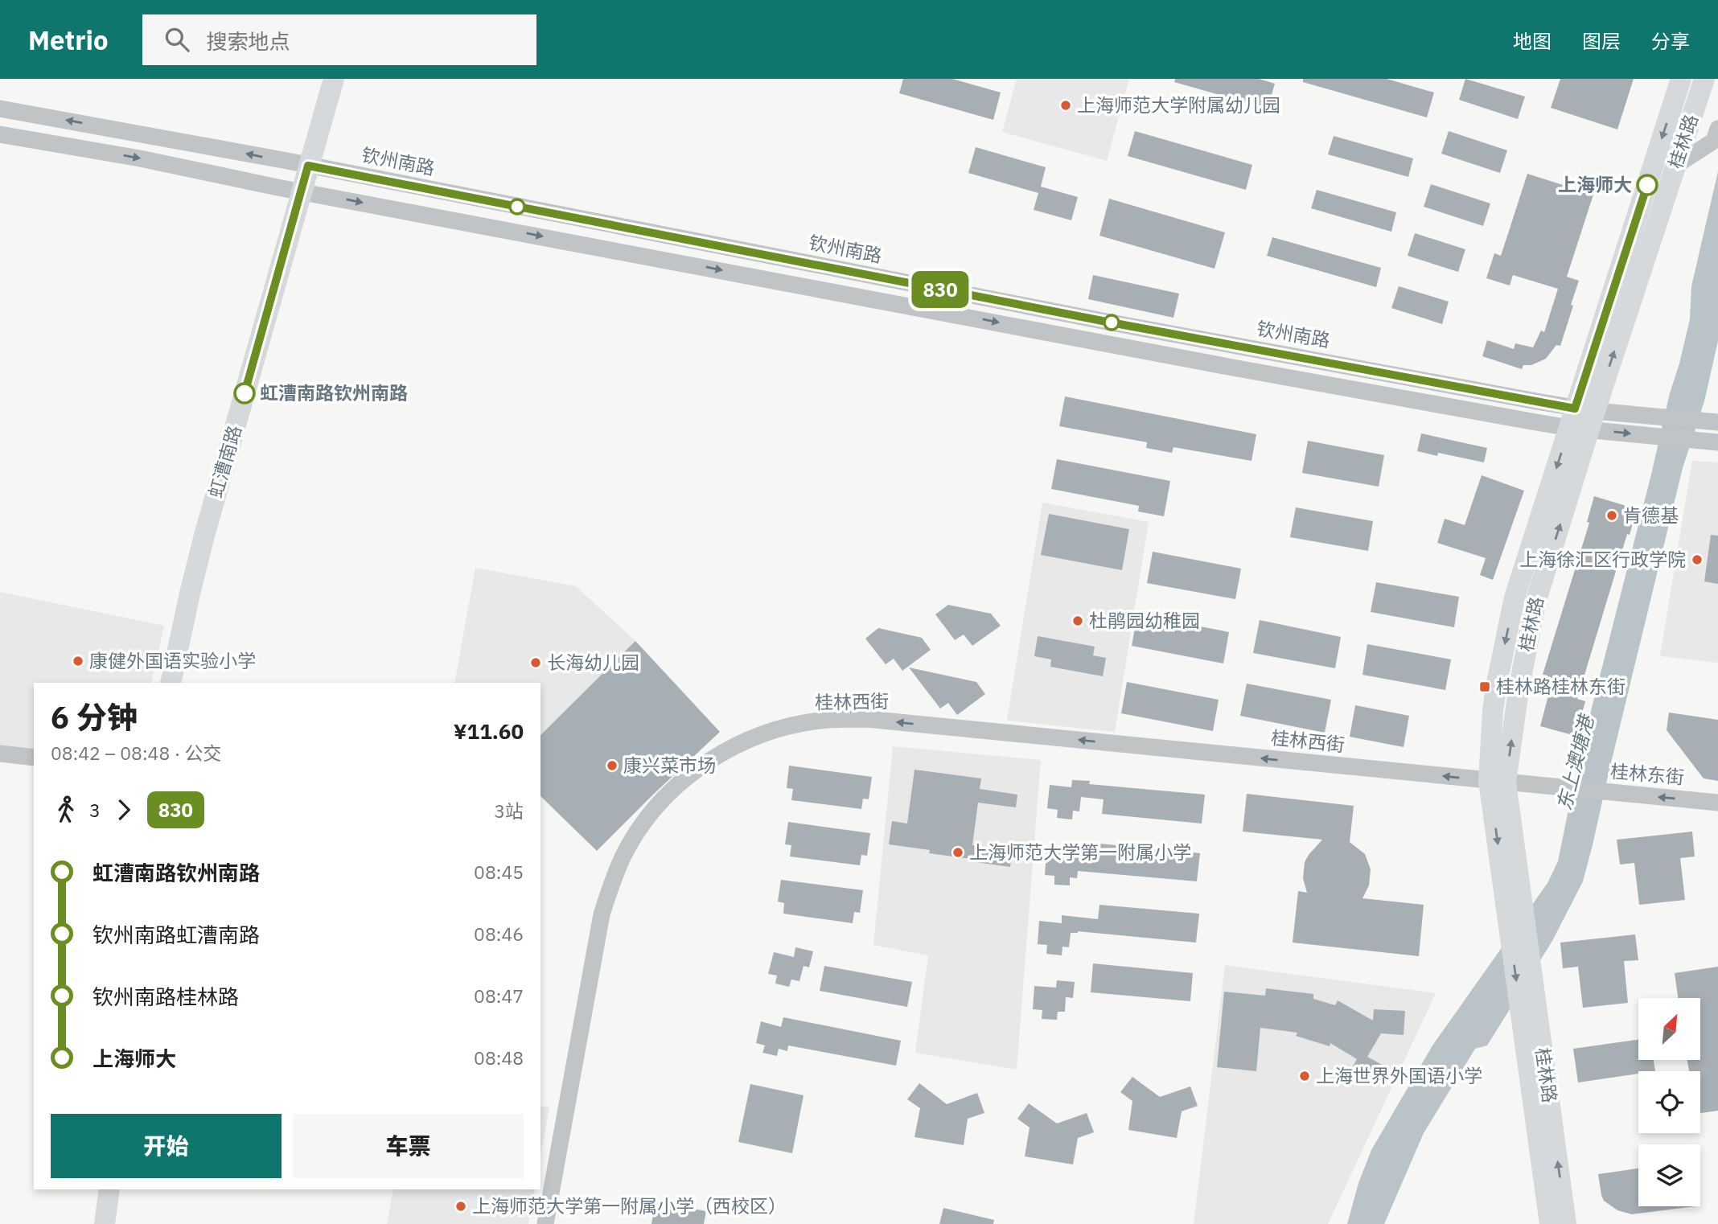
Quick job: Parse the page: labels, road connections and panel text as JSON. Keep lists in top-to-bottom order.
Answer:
{
  "streets": {
    "main road": ["桂林路", "虹漕南路"],
    "street": ["钦州南路", "桂林西街", "桂林东街"]
  },
  "crossings": [
    ["桂林路", "钦州南路"],
    ["桂林路", "桂林西街"],
    ["桂林路", "桂林东街"],
    ["钦州南路", "虹漕南路"],
    ["桂林西街", "桂林东街"]
  ],
  "one_way": ["桂林西街", "桂林东街"],
  "water": ["东上澳塘港"],
  "places": {
    "other": [
      "上海师范大学附属幼儿园",
      "上海师大",
      "虹漕南路钦州南路",
      "肯德基",
      "上海徐汇区行政学院",
      "杜鹃园幼稚园",
      "康健外国语实验小学",
      "长海幼儿园",
      "康兴菜市场",
      "上海师范大学第一附属小学",
      "上海世界外国语小学",
      "上海师范大学第一附属小学（西校区）"
    ],
    "transit": ["桂林路桂林东街"]
  },
  "lines": ["bus line 830"],
  "north": "top right",
  "page": {
    "header": "Metrio",
    "search": "搜索地点",
    "nav": ["地图", "图层", "分享"],
    "on_map": "830",
    "heading": ["6 分钟", "08:42 – 08:48 · 公交", "¥11.60"],
    "legs": ["3", "830", "3站"],
    "list": [
      {
        "name": "虹漕南路钦州南路",
        "value": "08:45"
      },
      {
        "name": "钦州南路虹漕南路",
        "value": "08:46"
      },
      {
        "name": "钦州南路桂林路",
        "value": "08:47"
      },
      {
        "name": "上海师大",
        "value": "08:48"
      }
    ],
    "buttons": ["开始", "车票"]
  }
}
